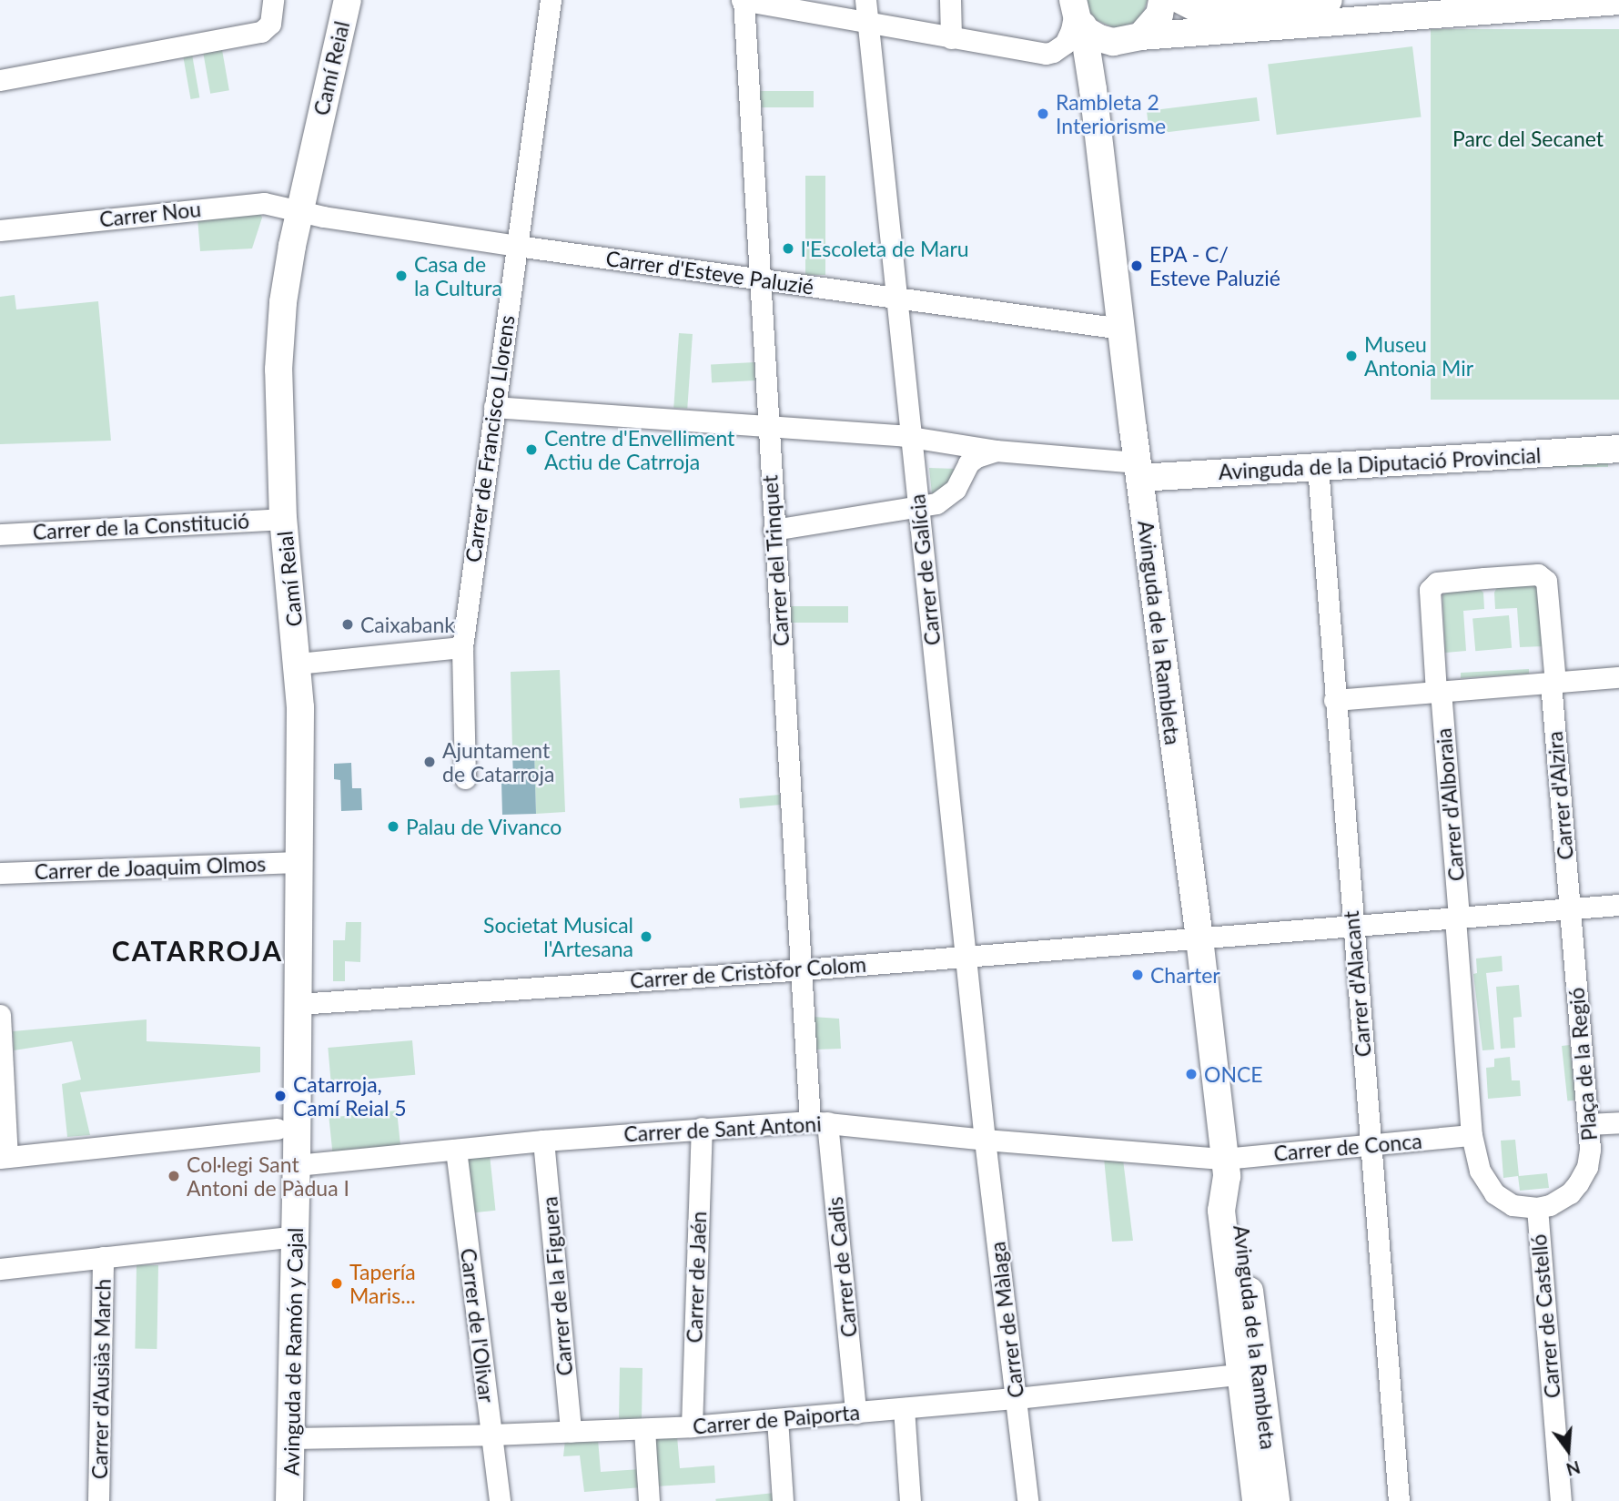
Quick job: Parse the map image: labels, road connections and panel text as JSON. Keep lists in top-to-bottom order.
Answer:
{
  "streets": {
    "street": [
      "Camí Reial",
      "Carrer Nou",
      "Carrer d'Esteve Paluzié",
      "Carrer de Francisco Llorens",
      "Avinguda de la Diputació Provincial",
      "Carrer de la Constitució",
      "Carrer del Trinquet",
      "Carrer de Galícia",
      "Avinguda de la Rambleta",
      "Carrer d'Alzira",
      "Carrer d'Alboraia",
      "Carrer de Joaquim Olmos",
      "Carrer de Cristòfor Colom",
      "Carrer d'Alacant",
      "Plaça de la Regió",
      "Carrer de Sant Antoni",
      "Carrer de Conca",
      "Carrer de Cadis",
      "Carrer de Jaén",
      "Carrer de la Figuera",
      "Carrer de Castelló",
      "Carrer de Màlaga",
      "Carrer de l'Olivar",
      "Avinguda de Ramón y Cajal",
      "Carrer d'Ausiàs March",
      "Carrer de Paiporta"
    ]
  },
  "crossings": [
    ["Camí Reial", "Carrer Nou"],
    ["Camí Reial", "Carrer d'Esteve Paluzié"],
    ["Camí Reial", "Carrer de la Constitució"],
    ["Camí Reial", "Carrer de Joaquim Olmos"],
    ["Camí Reial", "Carrer de Cristòfor Colom"],
    ["Camí Reial", "Carrer de Sant Antoni"],
    ["Camí Reial", "Avinguda de Ramón y Cajal"],
    ["Carrer Nou", "Carrer d'Esteve Paluzié"],
    ["Carrer d'Esteve Paluzié", "Carrer de Francisco Llorens"],
    ["Carrer d'Esteve Paluzié", "Carrer del Trinquet"],
    ["Carrer d'Esteve Paluzié", "Carrer de Galícia"],
    ["Carrer d'Esteve Paluzié", "Avinguda de la Rambleta"],
    ["Avinguda de la Diputació Provincial", "Avinguda de la Rambleta"],
    ["Avinguda de la Diputació Provincial", "Carrer d'Alacant"],
    ["Carrer del Trinquet", "Carrer de Cristòfor Colom"],
    ["Carrer del Trinquet", "Carrer de Sant Antoni"],
    ["Carrer del Trinquet", "Carrer de Cadis"],
    ["Carrer de Galícia", "Carrer de Cristòfor Colom"],
    ["Carrer de Galícia", "Carrer de Sant Antoni"],
    ["Carrer de Galícia", "Carrer de Màlaga"],
    ["Avinguda de la Rambleta", "Carrer de Cristòfor Colom"],
    ["Avinguda de la Rambleta", "Carrer de Sant Antoni"],
    ["Avinguda de la Rambleta", "Carrer de Conca"],
    ["Avinguda de la Rambleta", "Carrer de Paiporta"],
    ["Carrer d'Alzira", "Carrer d'Alboraia"],
    ["Carrer d'Alzira", "Plaça de la Regió"],
    ["Carrer d'Alboraia", "Carrer de Cristòfor Colom"],
    ["Carrer de Cristòfor Colom", "Carrer d'Alacant"],
    ["Carrer d'Alacant", "Carrer de Conca"],
    ["Plaça de la Regió", "Carrer de Castelló"],
    ["Carrer de Sant Antoni", "Carrer de Conca"],
    ["Carrer de Sant Antoni", "Carrer de Cadis"],
    ["Carrer de Sant Antoni", "Carrer de Jaén"],
    ["Carrer de Sant Antoni", "Carrer de la Figuera"],
    ["Carrer de Sant Antoni", "Carrer de Màlaga"],
    ["Carrer de Sant Antoni", "Carrer de l'Olivar"],
    ["Carrer de Sant Antoni", "Avinguda de Ramón y Cajal"],
    ["Carrer de Cadis", "Carrer de Paiporta"],
    ["Carrer de Jaén", "Carrer de Paiporta"],
    ["Carrer de la Figuera", "Carrer de Paiporta"],
    ["Carrer de Màlaga", "Carrer de Paiporta"],
    ["Carrer de l'Olivar", "Carrer de Paiporta"],
    ["Avinguda de Ramón y Cajal", "Carrer de Paiporta"]
  ],
  "districts": ["CATARROJA"],
  "parks": ["Parc del Secanet"],
  "places": [
    "Rambleta 2 Interiorisme",
    "l'Escoleta de Maru",
    "EPA - C/ Esteve Paluzié",
    "Casa de la Cultura",
    "Museu Antonia Mir",
    "Centre d'Envelliment Actiu de Catrroja",
    "Caixabank",
    "Ajuntament de Catarroja",
    "Palau de Vivanco",
    "Societat Musical l'Artesana",
    "Charter",
    "ONCE",
    "Catarroja, Camí Reial 5",
    "Col·legi Sant Antoni de Pàdua I",
    "Tapería Maris..."
  ],
  "north": "bottom"
}
